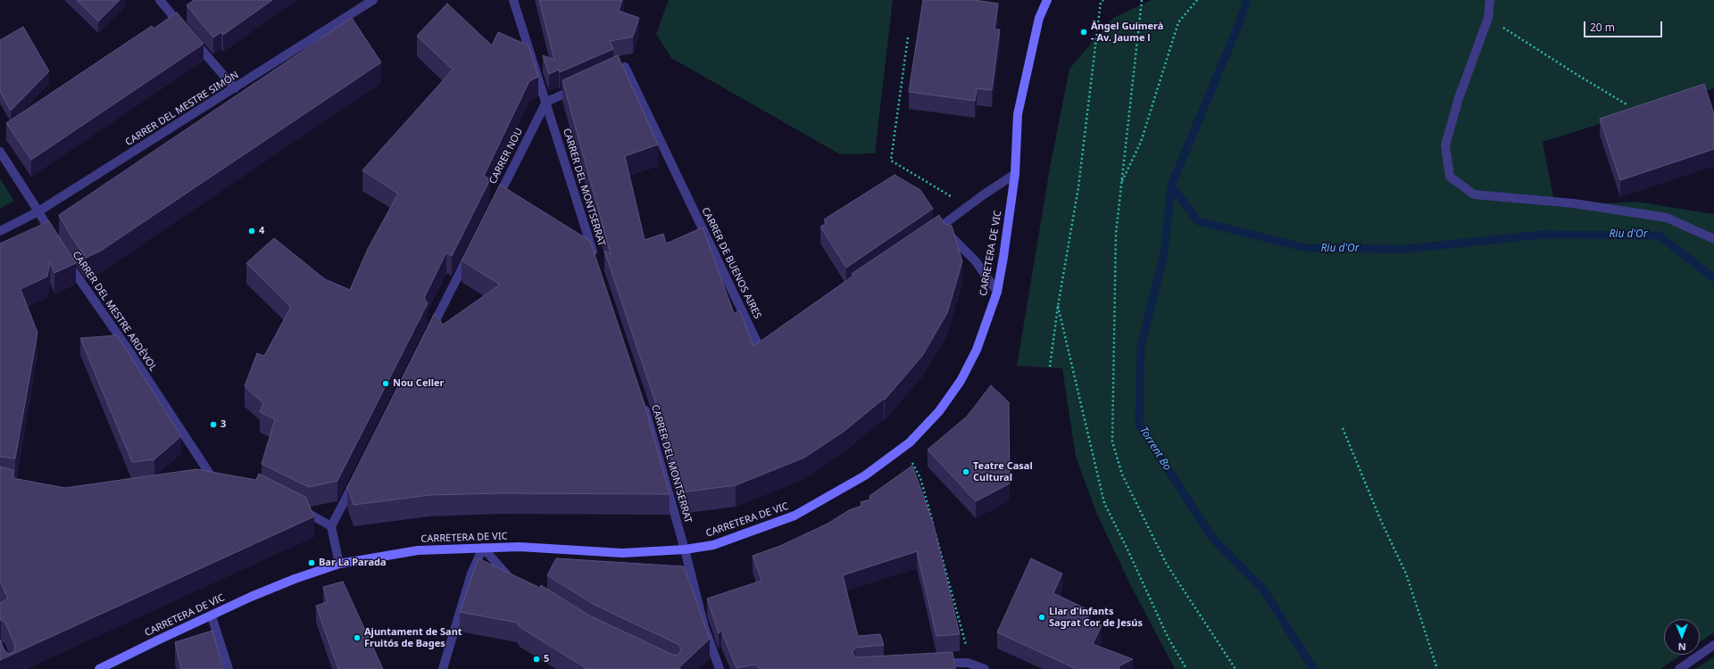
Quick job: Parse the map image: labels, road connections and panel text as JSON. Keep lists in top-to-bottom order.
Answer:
{
  "streets": {
    "main road": ["CARRETERA DE VIC"],
    "street": [
      "CARRER DEL MESTRE SIMÓN",
      "CARRER NOU",
      "CARRER DEL MONTSERRAT",
      "CARRER DE BUENOS AIRES",
      "CARRER DEL MESTRE ARDÈVOL"
    ]
  },
  "crossings": [
    ["CARRER NOU", "CARRER DEL MONTSERRAT"],
    ["CARRER DEL MONTSERRAT", "CARRETERA DE VIC"]
  ],
  "water": ["Riu d'Or", "Torrent Bo"],
  "places": [
    "Àngel Guimerà - Av. Jaume l",
    "4",
    "Nou Celler",
    "3",
    "Teatre Casal Cultural",
    "Bar La Parada",
    "Llar d'infants Sagrat Cor de Jesús",
    "Ajuntament de Sant Fruitós de Bages",
    "5"
  ],
  "scale_bar": "20 m",
  "north": "bottom"
}
